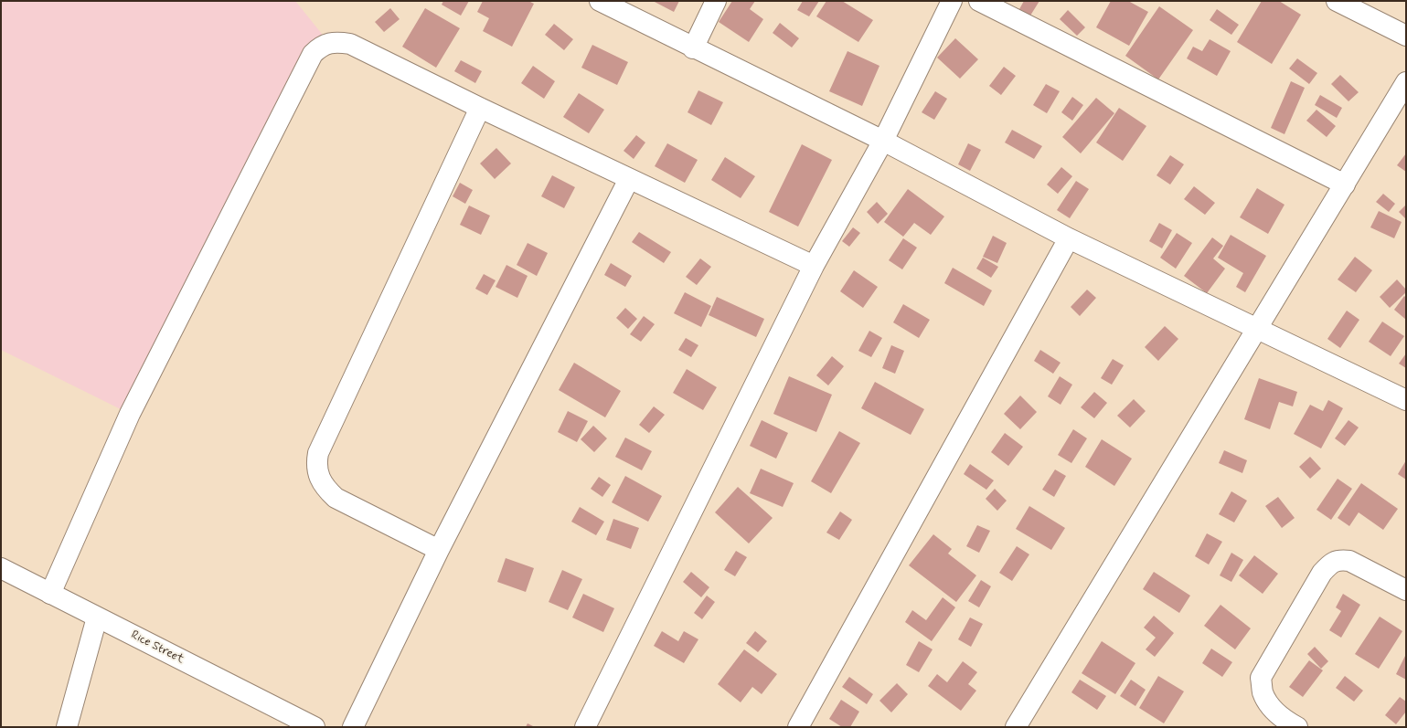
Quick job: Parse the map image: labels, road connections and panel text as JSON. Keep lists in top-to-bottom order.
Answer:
{
  "streets": {
    "street": ["Rice Street"]
  }
}
